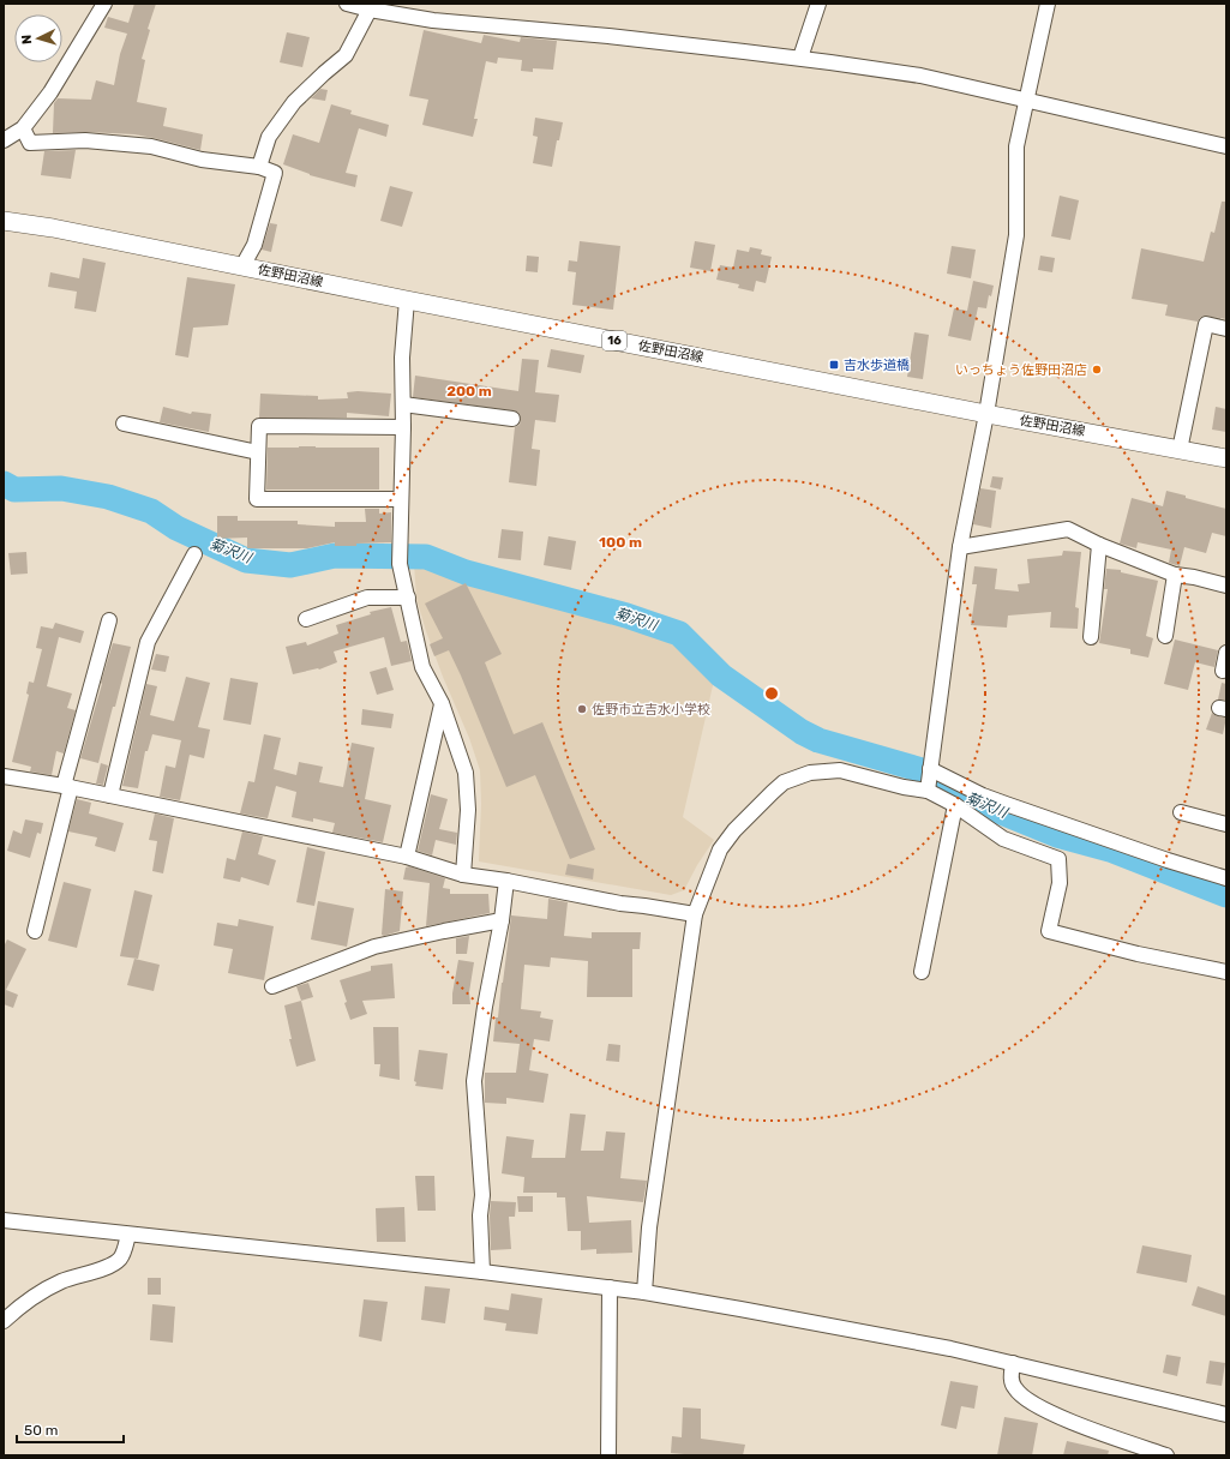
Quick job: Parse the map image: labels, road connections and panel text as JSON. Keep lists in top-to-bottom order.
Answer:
{
  "streets": {
    "main road": ["佐野田沼線", "16"]
  },
  "water": ["菊沢川"],
  "places": {
    "transit": ["吉水歩道橋"],
    "other": ["いっちょう佐野田沼店", "佐野市立吉水小学校"]
  },
  "scale_bar": "50 m",
  "north": "left",
  "rings": ["200 m", "100 m"]
}
